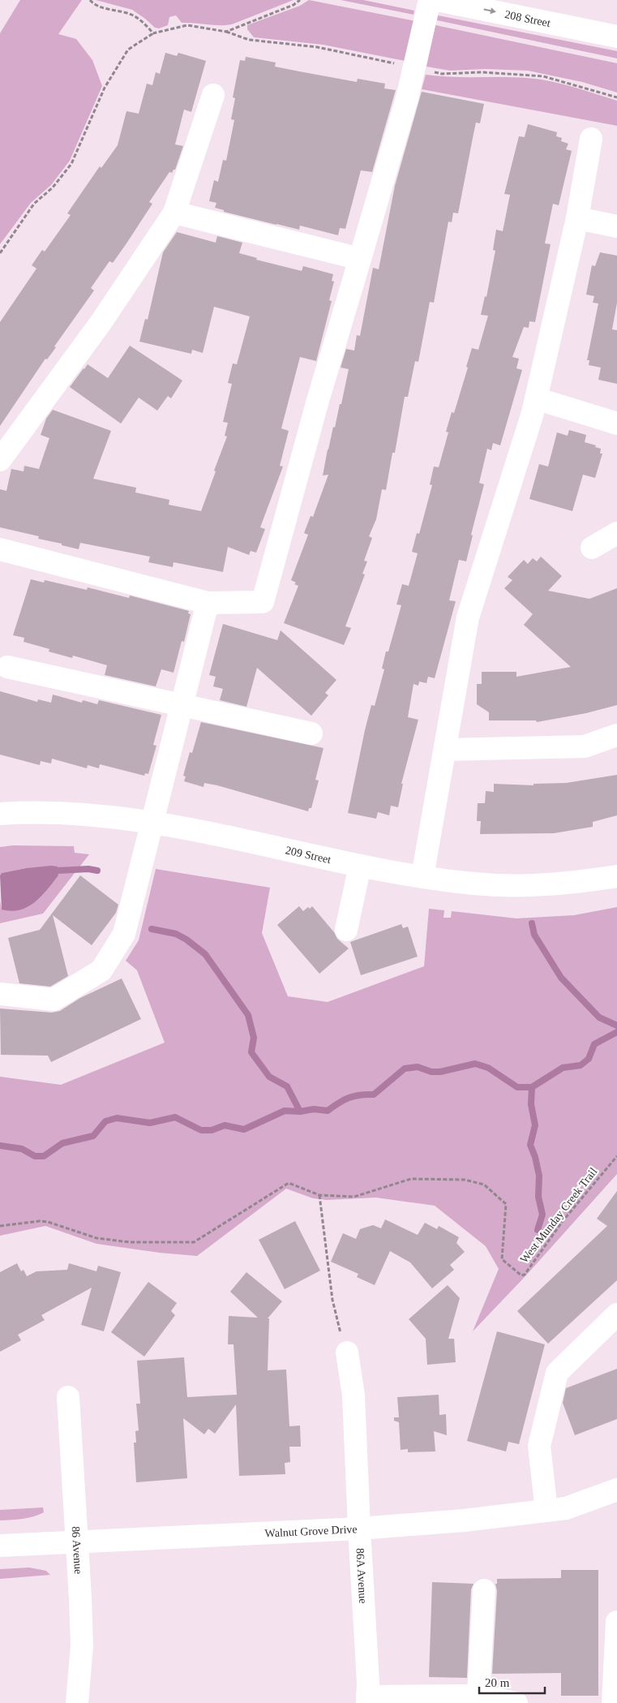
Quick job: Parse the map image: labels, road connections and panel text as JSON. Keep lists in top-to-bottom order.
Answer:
{
  "streets": {
    "street": [
      "208 Street",
      "209 Street",
      "Walnut Grove Drive",
      "86 Avenue",
      "86A Avenue"
    ],
    "path": ["West Munday Creek Trail"]
  },
  "crossings": [
    ["Walnut Grove Drive", "86 Avenue"],
    ["Walnut Grove Drive", "86A Avenue"]
  ],
  "one_way": ["208 Street"],
  "scale_bar": "20 m"
}
